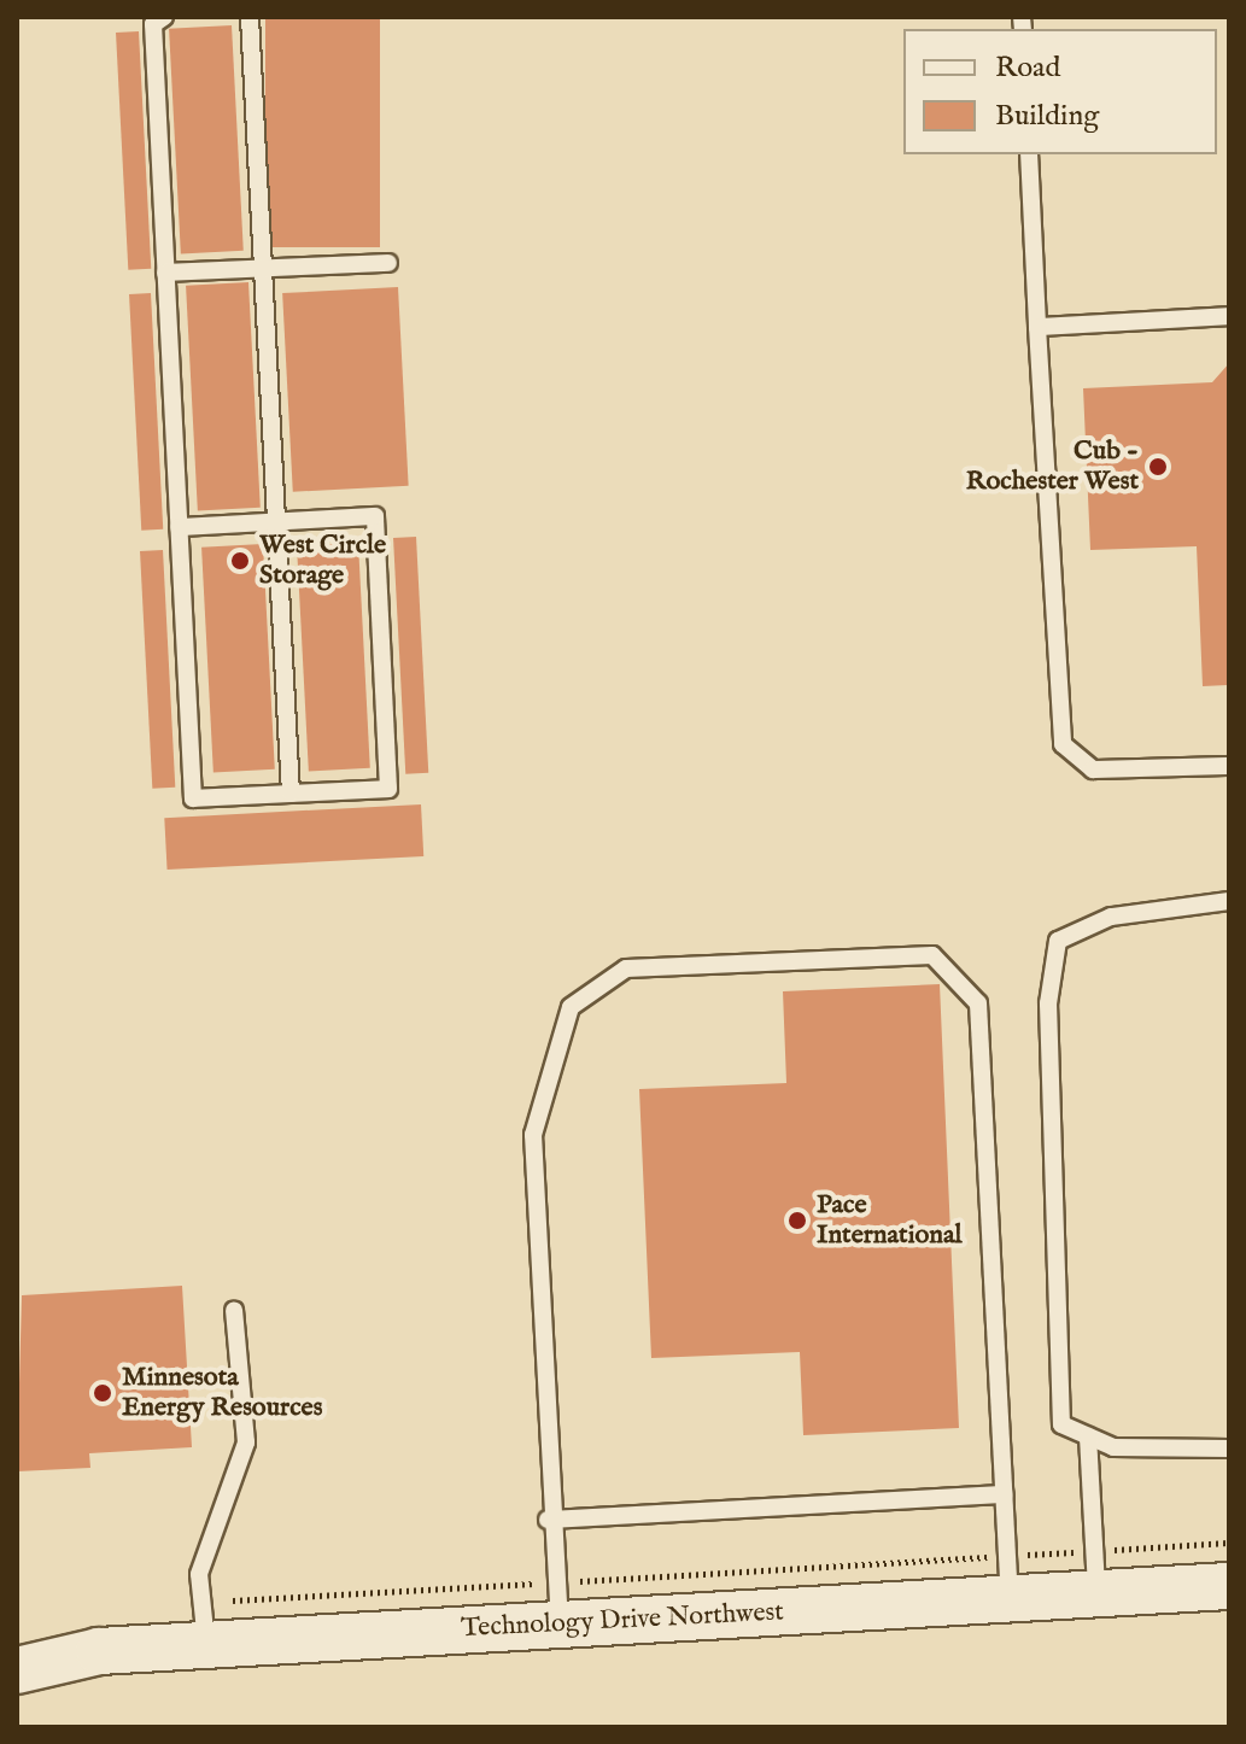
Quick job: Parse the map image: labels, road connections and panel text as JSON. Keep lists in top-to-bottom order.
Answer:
{
  "streets": {
    "street": ["Technology Drive Northwest"]
  },
  "places": [
    "Cub - Rochester West",
    "West Circle Storage",
    "Pace International",
    "Minnesota Energy Resources"
  ],
  "legend": ["Road", "Building"]
}
